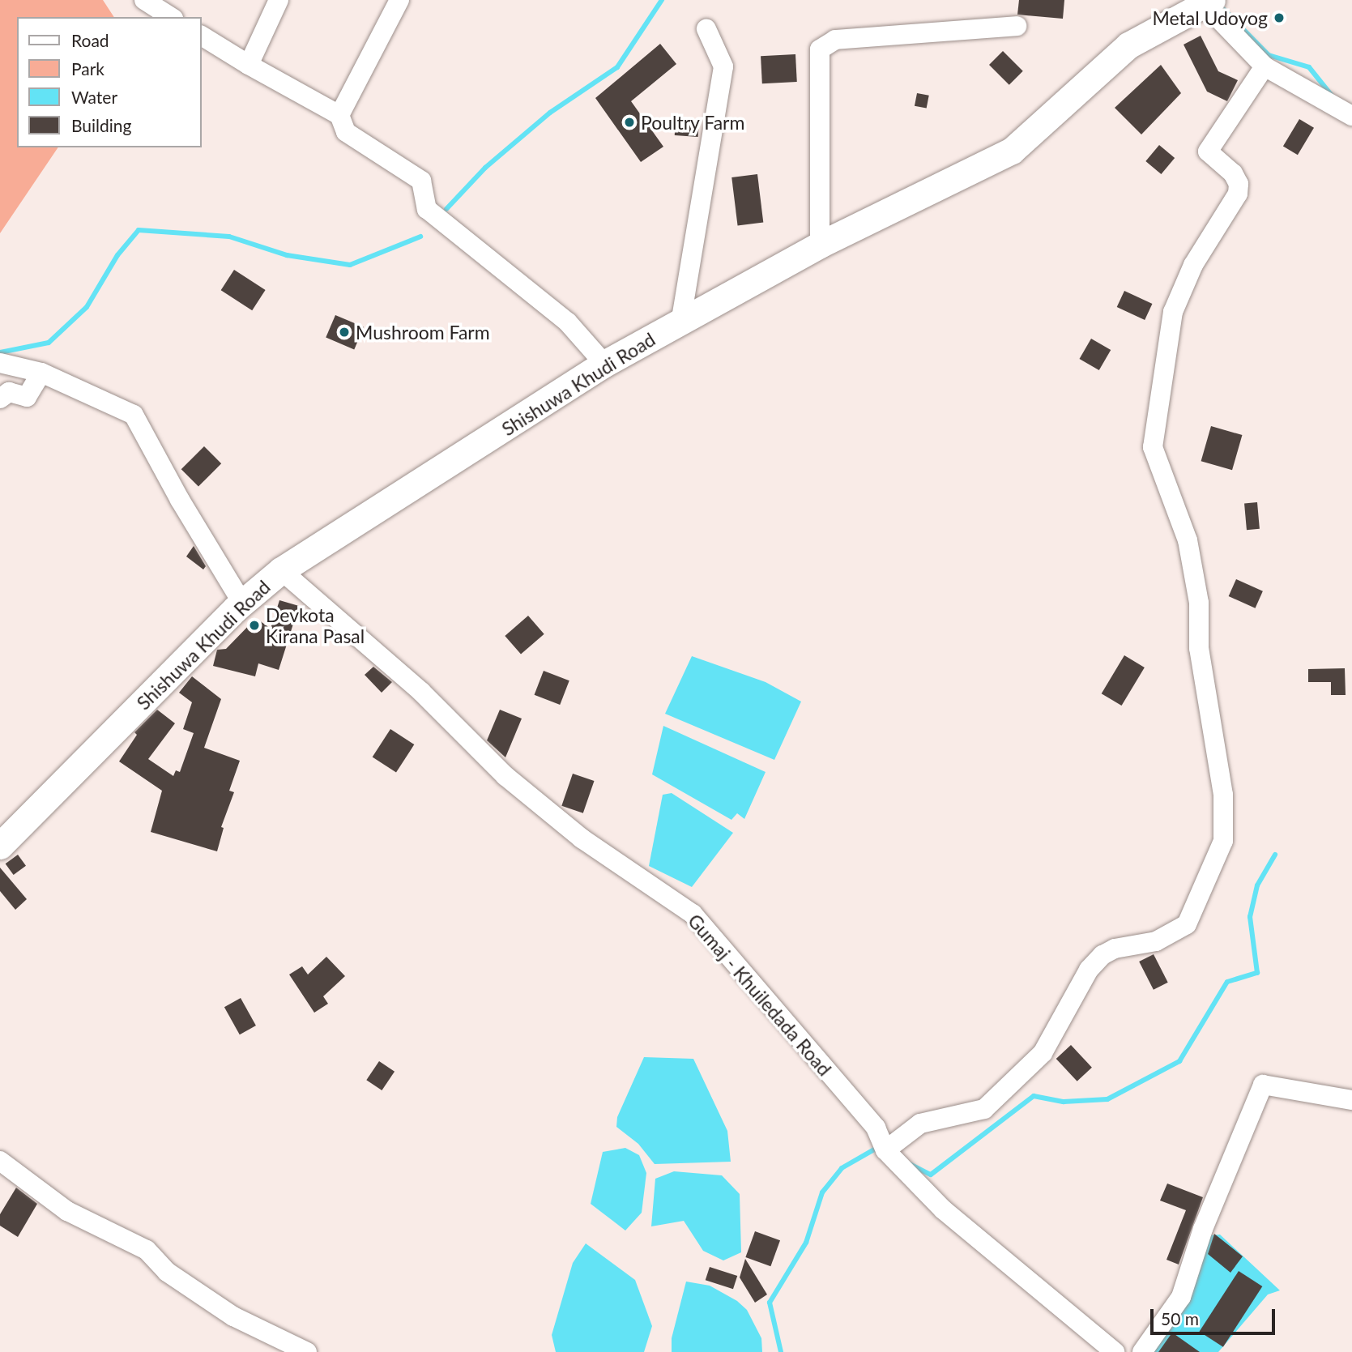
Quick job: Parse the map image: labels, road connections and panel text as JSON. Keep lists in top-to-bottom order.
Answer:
{
  "streets": {
    "main road": ["Shishuwa Khudi Road"],
    "street": ["Gumaj - Khuiledada Road"]
  },
  "crossings": [
    ["Shishuwa Khudi Road", "Gumaj - Khuiledada Road"]
  ],
  "places": [
    "Metal Udoyog",
    "Poultry Farm",
    "Mushroom Farm",
    "Devkota Kirana Pasal"
  ],
  "legend": [
    "Road",
    "Park",
    "Water",
    "Building"
  ],
  "scale_bar": "50 m"
}
